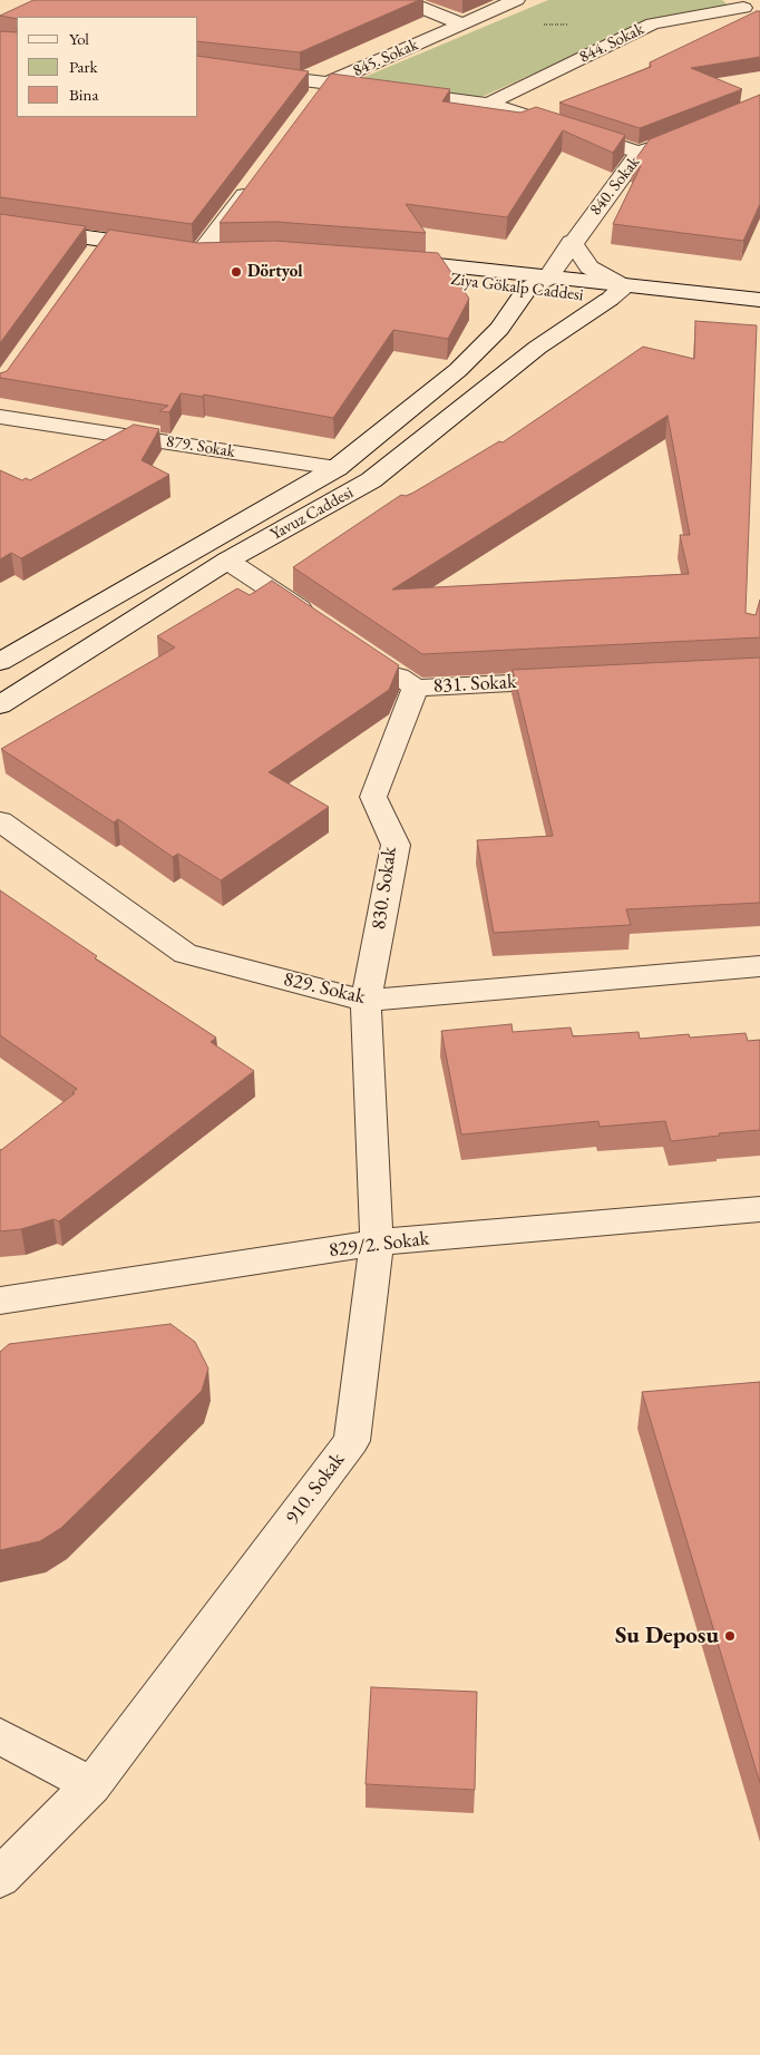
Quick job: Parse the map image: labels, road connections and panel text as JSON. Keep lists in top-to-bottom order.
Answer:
{
  "streets": {
    "street": [
      "844. Sokak",
      "845. Sokak",
      "840. Sokak",
      "Ziya Gökalp Caddesi",
      "879. Sokak",
      "Yavuz Caddesi",
      "831. Sokak",
      "830. Sokak",
      "829. Sokak",
      "829/2. Sokak",
      "910. Sokak"
    ]
  },
  "crossings": [
    ["840. Sokak", "Ziya Gökalp Caddesi"],
    ["840. Sokak", "Yavuz Caddesi"],
    ["Ziya Gökalp Caddesi", "Yavuz Caddesi"],
    ["879. Sokak", "Yavuz Caddesi"],
    ["831. Sokak", "830. Sokak"],
    ["830. Sokak", "829. Sokak"],
    ["830. Sokak", "910. Sokak"],
    ["829. Sokak", "910. Sokak"],
    ["829/2. Sokak", "910. Sokak"]
  ],
  "places": ["Dörtyol", "Su Deposu"],
  "legend": ["Yol", "Park", "Bina"]
}
